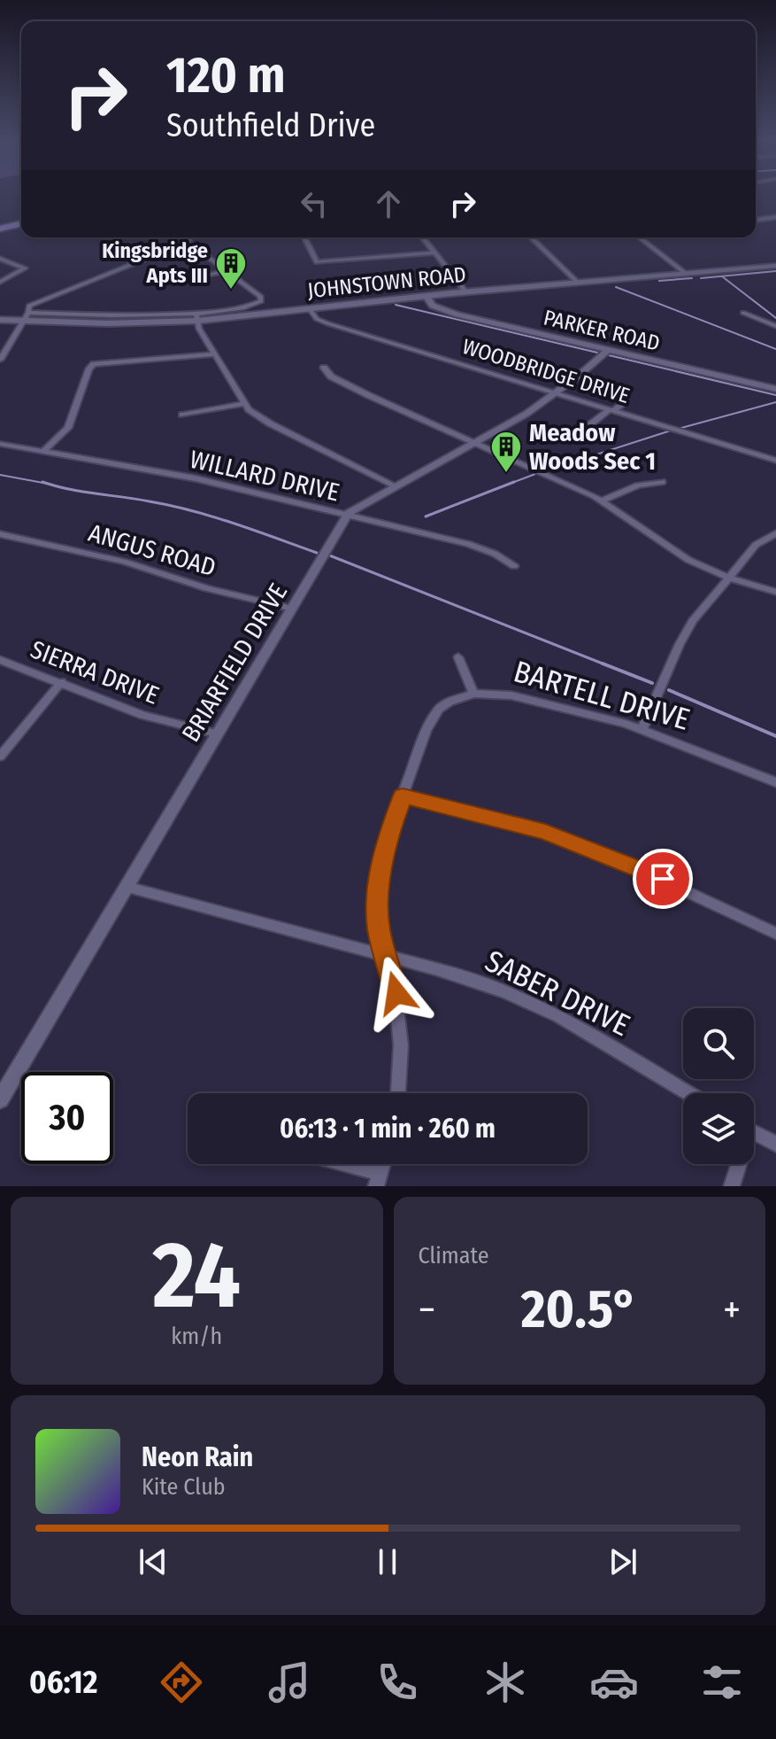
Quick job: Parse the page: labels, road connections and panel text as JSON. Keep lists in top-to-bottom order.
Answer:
{
  "streets": {
    "main road": ["JOHNSTOWN ROAD"],
    "street": [
      "PARKER ROAD",
      "WOODBRIDGE DRIVE",
      "WILLARD DRIVE",
      "ANGUS ROAD",
      "BRIARFIELD DRIVE",
      "SIERRA DRIVE",
      "BARTELL DRIVE",
      "SABER DRIVE"
    ]
  },
  "crossings": [
    ["JOHNSTOWN ROAD", "PARKER ROAD"],
    ["JOHNSTOWN ROAD", "WOODBRIDGE DRIVE"],
    ["PARKER ROAD", "BRIARFIELD DRIVE"],
    ["WOODBRIDGE DRIVE", "BRIARFIELD DRIVE"],
    ["WILLARD DRIVE", "BRIARFIELD DRIVE"],
    ["ANGUS ROAD", "BRIARFIELD DRIVE"],
    ["BRIARFIELD DRIVE", "SIERRA DRIVE"],
    ["BRIARFIELD DRIVE", "SABER DRIVE"],
    ["BARTELL DRIVE", "SABER DRIVE"]
  ],
  "places": {
    "building": ["Kingsbridge Apts III", "Meadow Woods Sec 1"]
  },
  "page": {
    "turn": ["120 m", "Southfield Drive"],
    "limit": "30",
    "trip": "06:13 · 1 min · 260 m",
    "tile": [
      ["24", "km/h"],
      "Climate"
    ],
    "heat": ["−", "20.5°", "+"],
    "song": ["Neon Rain", "Kite Club"],
    "tabs": "06:12"
  }
}
